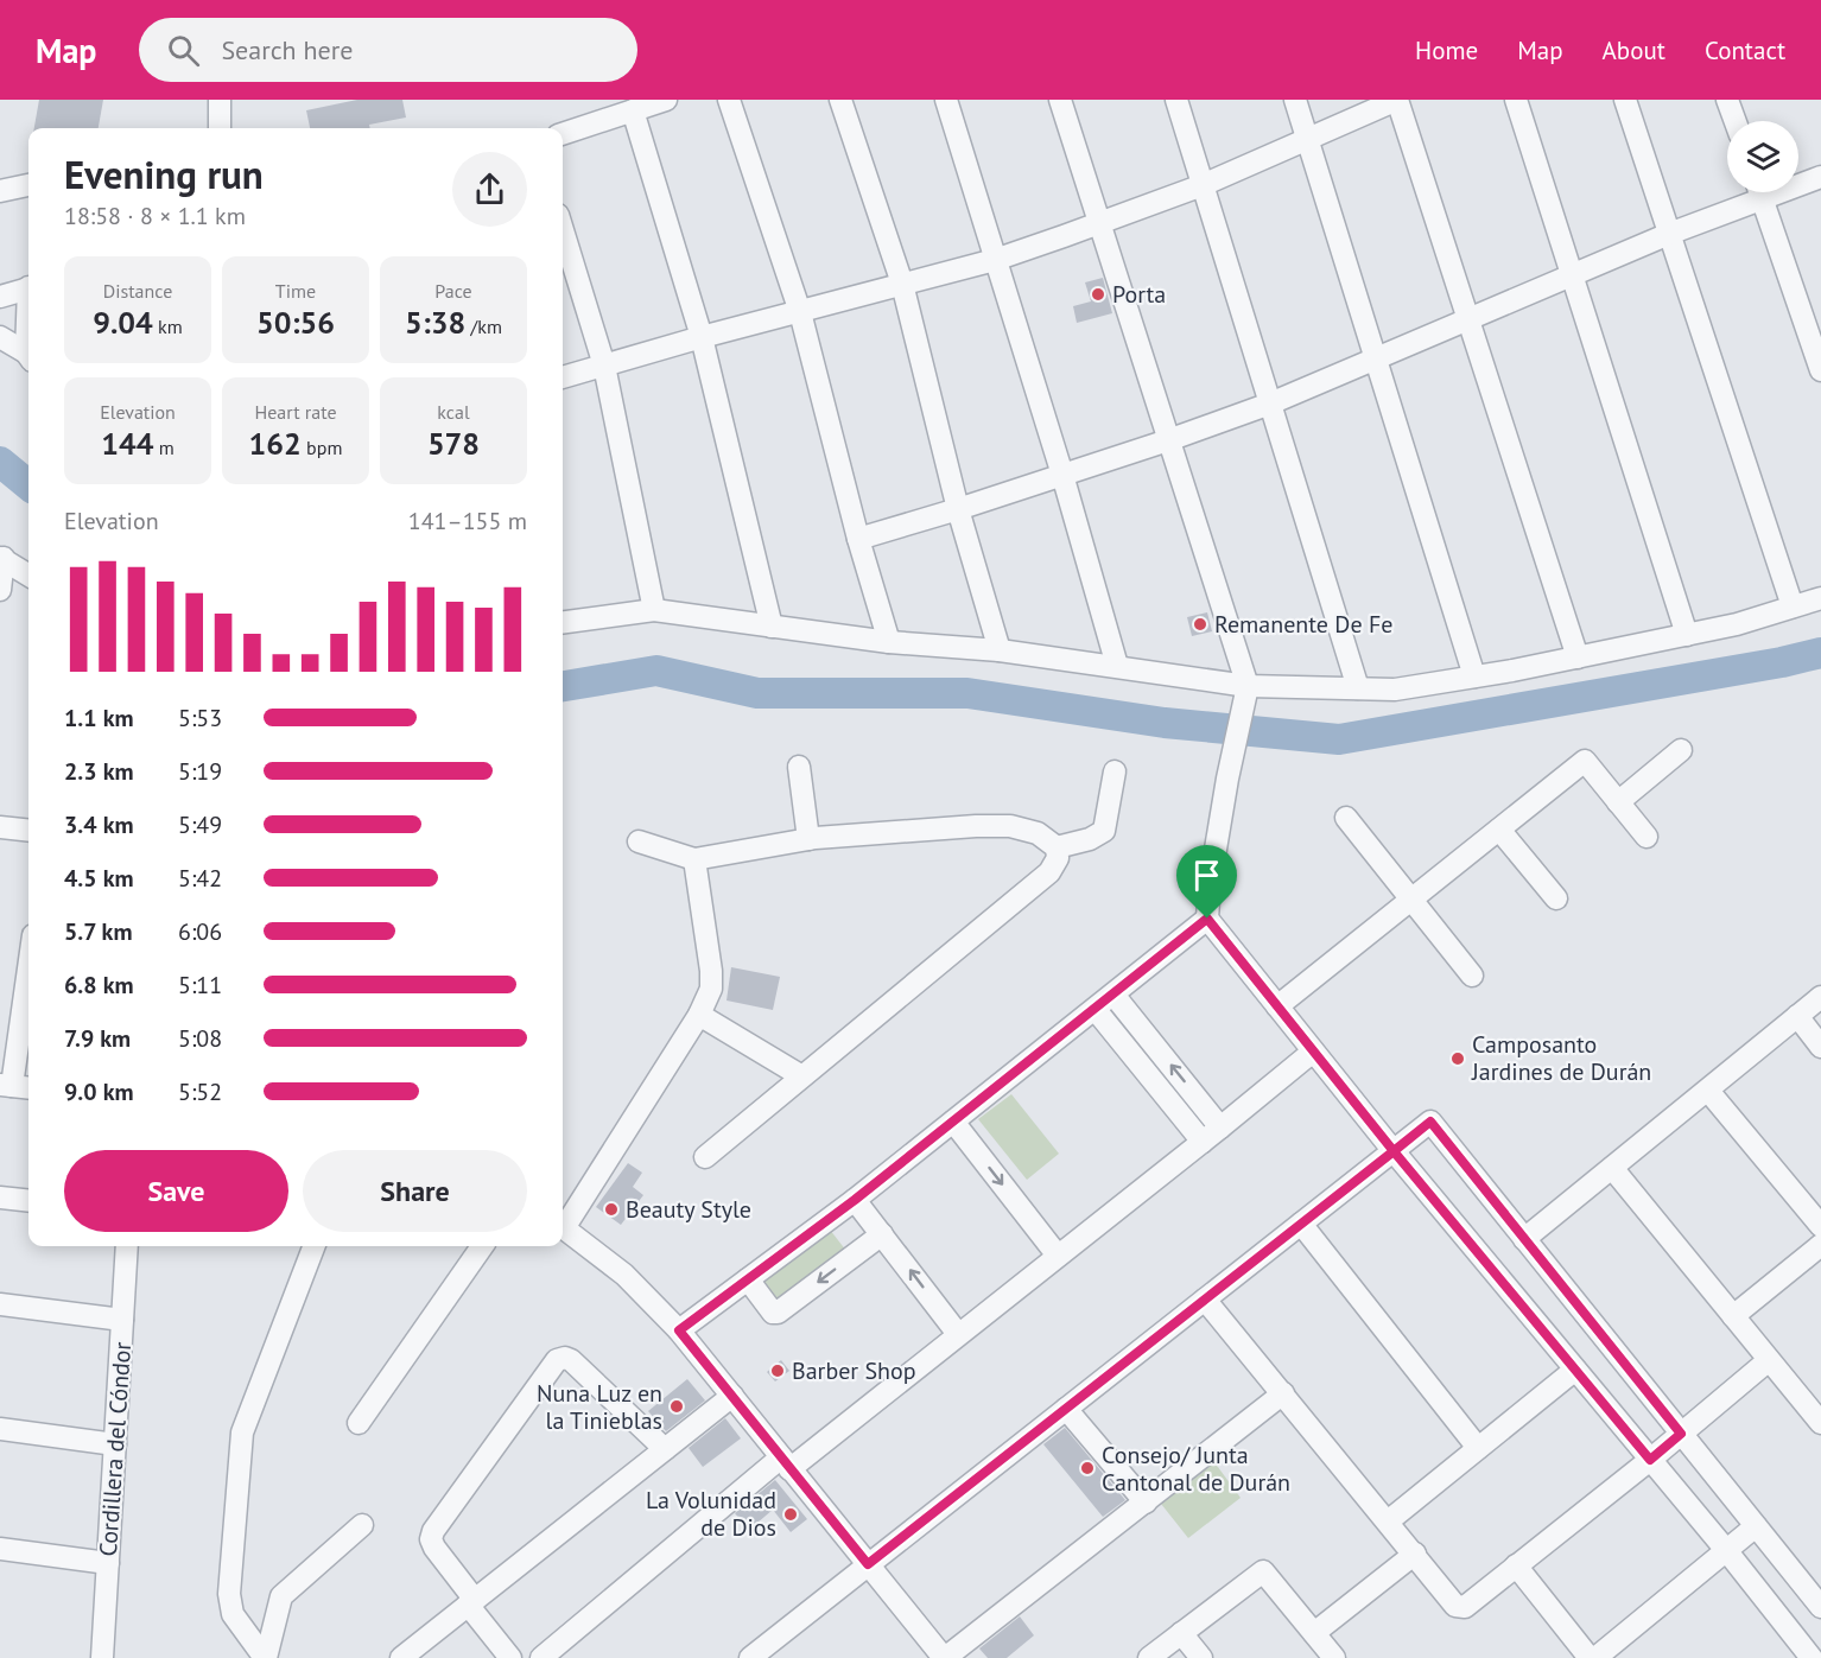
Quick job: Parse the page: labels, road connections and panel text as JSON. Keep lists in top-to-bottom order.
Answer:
{
  "streets": {
    "street": ["Cordillera del Cóndor"]
  },
  "places": [
    "Porta",
    "Remanente De Fe",
    "Camposanto Jardines de Durán",
    "Beauty Style",
    "Barber Shop",
    "Nuna Luz en la Tinieblas",
    "Consejo/ Junta Cantonal de Durán",
    "La Volunidad de Dios"
  ],
  "page": {
    "header": "Map",
    "search": "Search here",
    "nav": [
      "Home",
      "Map",
      "About",
      "Contact"
    ],
    "heading": ["Evening run", "18:58 · 8 × 1.1 km"],
    "stats": [
      ["Distance", "9.04 km"],
      ["Time", "50:56"],
      ["Pace", "5:38 /km"],
      ["Elevation", "144 m"],
      ["Heart rate", "162 bpm"],
      ["kcal", "578"]
    ],
    "chart": ["Elevation", "141–155 m"],
    "list": [
      {
        "name": "1.1 km",
        "note": "5:53"
      },
      {
        "name": "2.3 km",
        "note": "5:19"
      },
      {
        "name": "3.4 km",
        "note": "5:49"
      },
      {
        "name": "4.5 km",
        "note": "5:42"
      },
      {
        "name": "5.7 km",
        "note": "6:06"
      },
      {
        "name": "6.8 km",
        "note": "5:11"
      },
      {
        "name": "7.9 km",
        "note": "5:08"
      },
      {
        "name": "9.0 km",
        "note": "5:52"
      }
    ],
    "buttons": ["Save", "Share"]
  }
}
